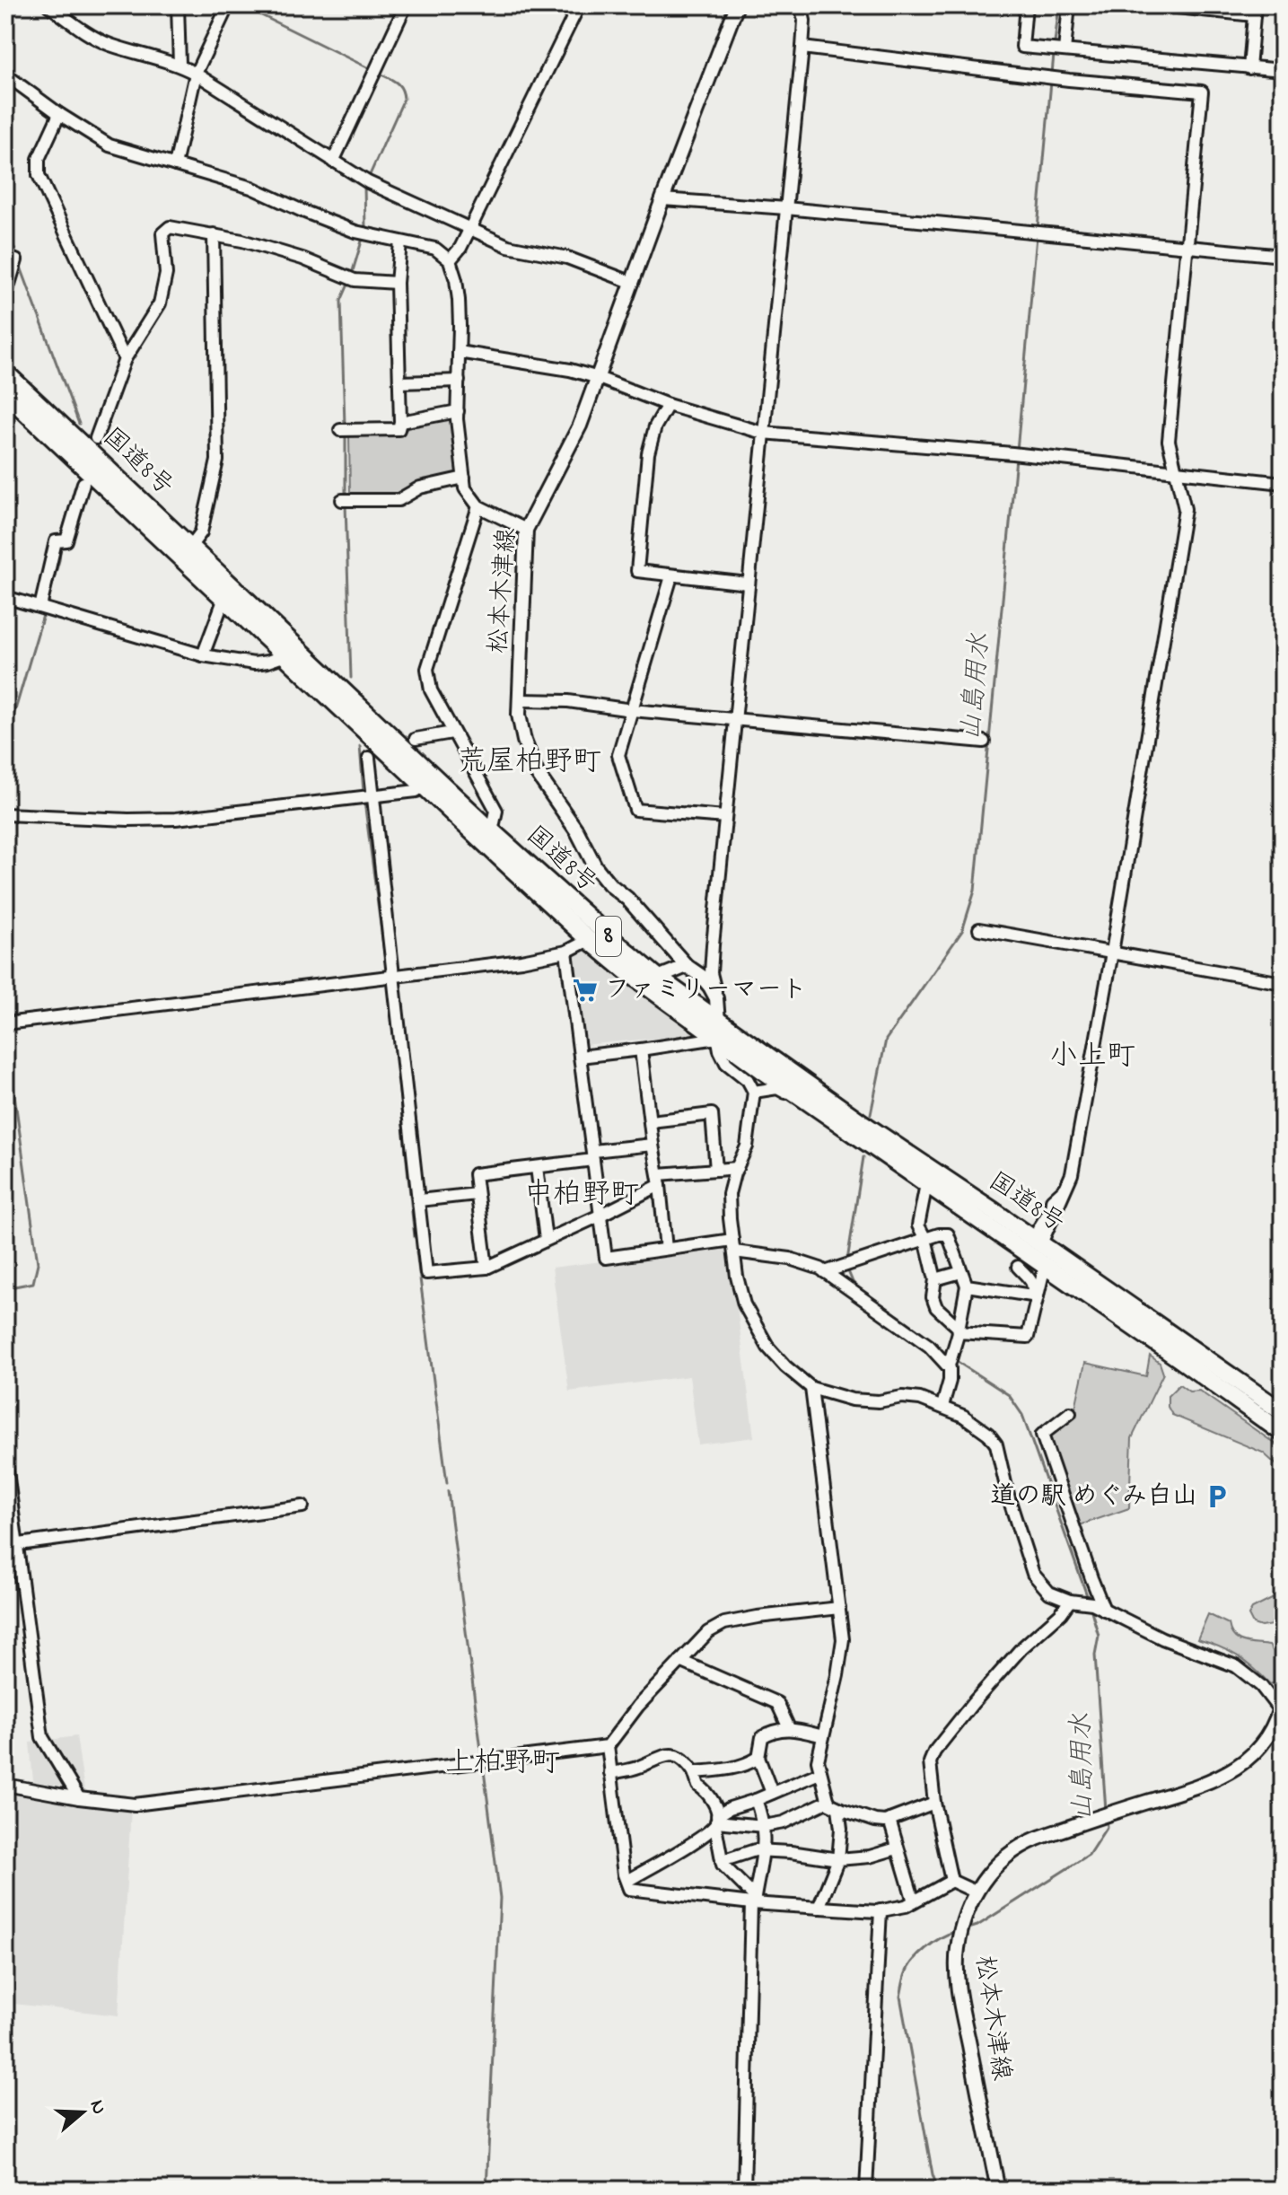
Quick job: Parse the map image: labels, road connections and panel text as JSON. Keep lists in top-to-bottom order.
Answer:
{
  "streets": {
    "highway": ["国道8号", "8"],
    "main road": ["松本木津線"]
  },
  "districts": [
    "荒屋柏野町",
    "小上町",
    "中柏野町",
    "上柏野町"
  ],
  "water": ["山島用水"],
  "places": {
    "supermarket": ["ファミリーマート"],
    "parking": ["道の駅 めぐみ白山"]
  },
  "north": "right"
}
